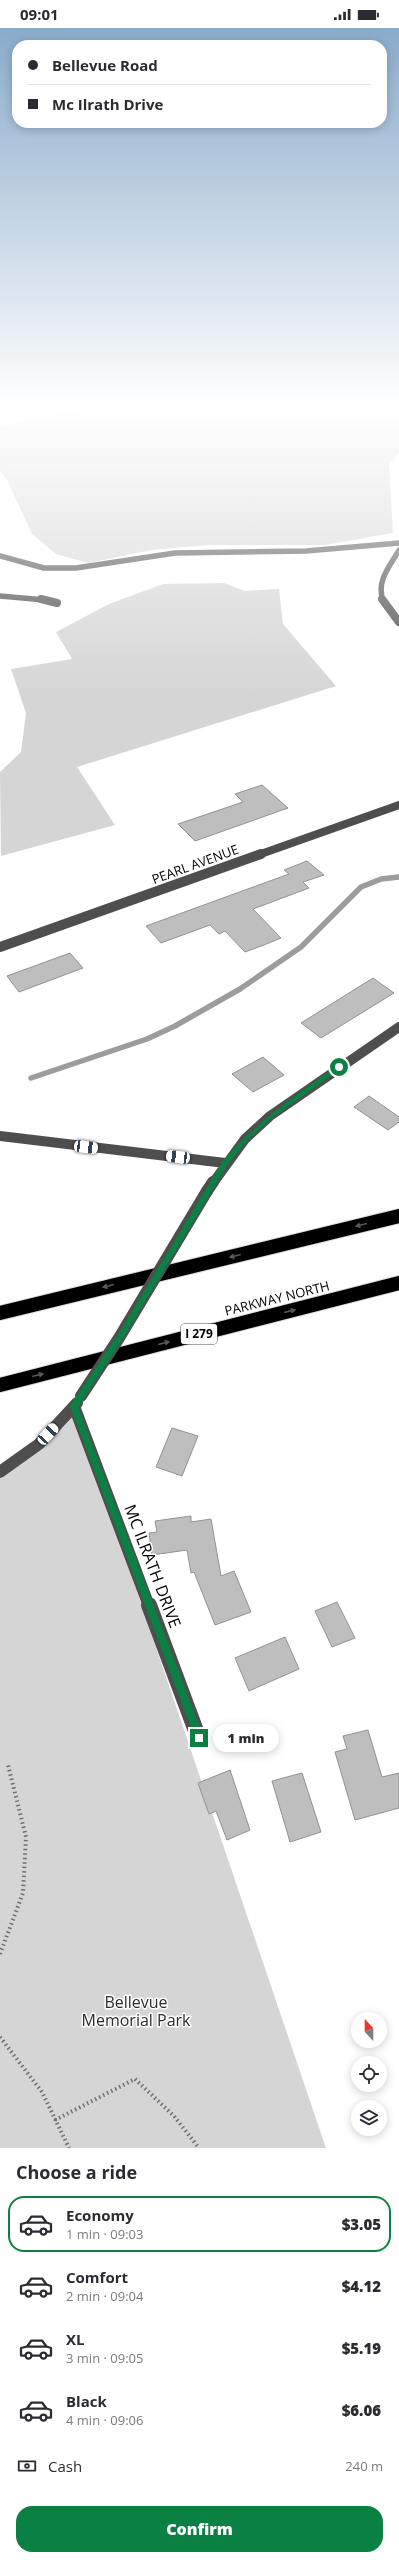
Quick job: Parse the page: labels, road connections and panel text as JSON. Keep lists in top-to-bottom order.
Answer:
{
  "streets": {
    "highway": ["PARKWAY NORTH", "I 279"],
    "street": ["PEARL AVENUE", "MC ILRATH DRIVE"]
  },
  "parks": ["Bellevue Memorial Park"],
  "north": "top",
  "page": {
    "status": "09:01",
    "banner": ["Bellevue Road", "Mc Ilrath Drive"],
    "bubble": "1 min",
    "heading": "Choose a ride",
    "list": [
      {
        "name": "Economy",
        "note": "1 min · 09:03",
        "value": "$3.05"
      },
      {
        "name": "Comfort",
        "note": "2 min · 09:04",
        "value": "$4.12"
      },
      {
        "name": "XL",
        "note": "3 min · 09:05",
        "value": "$5.19"
      },
      {
        "name": "Black",
        "note": "4 min · 09:06",
        "value": "$6.06"
      }
    ],
    "pay": ["Cash", "240 m"],
    "buttons": "Confirm"
  }
}
